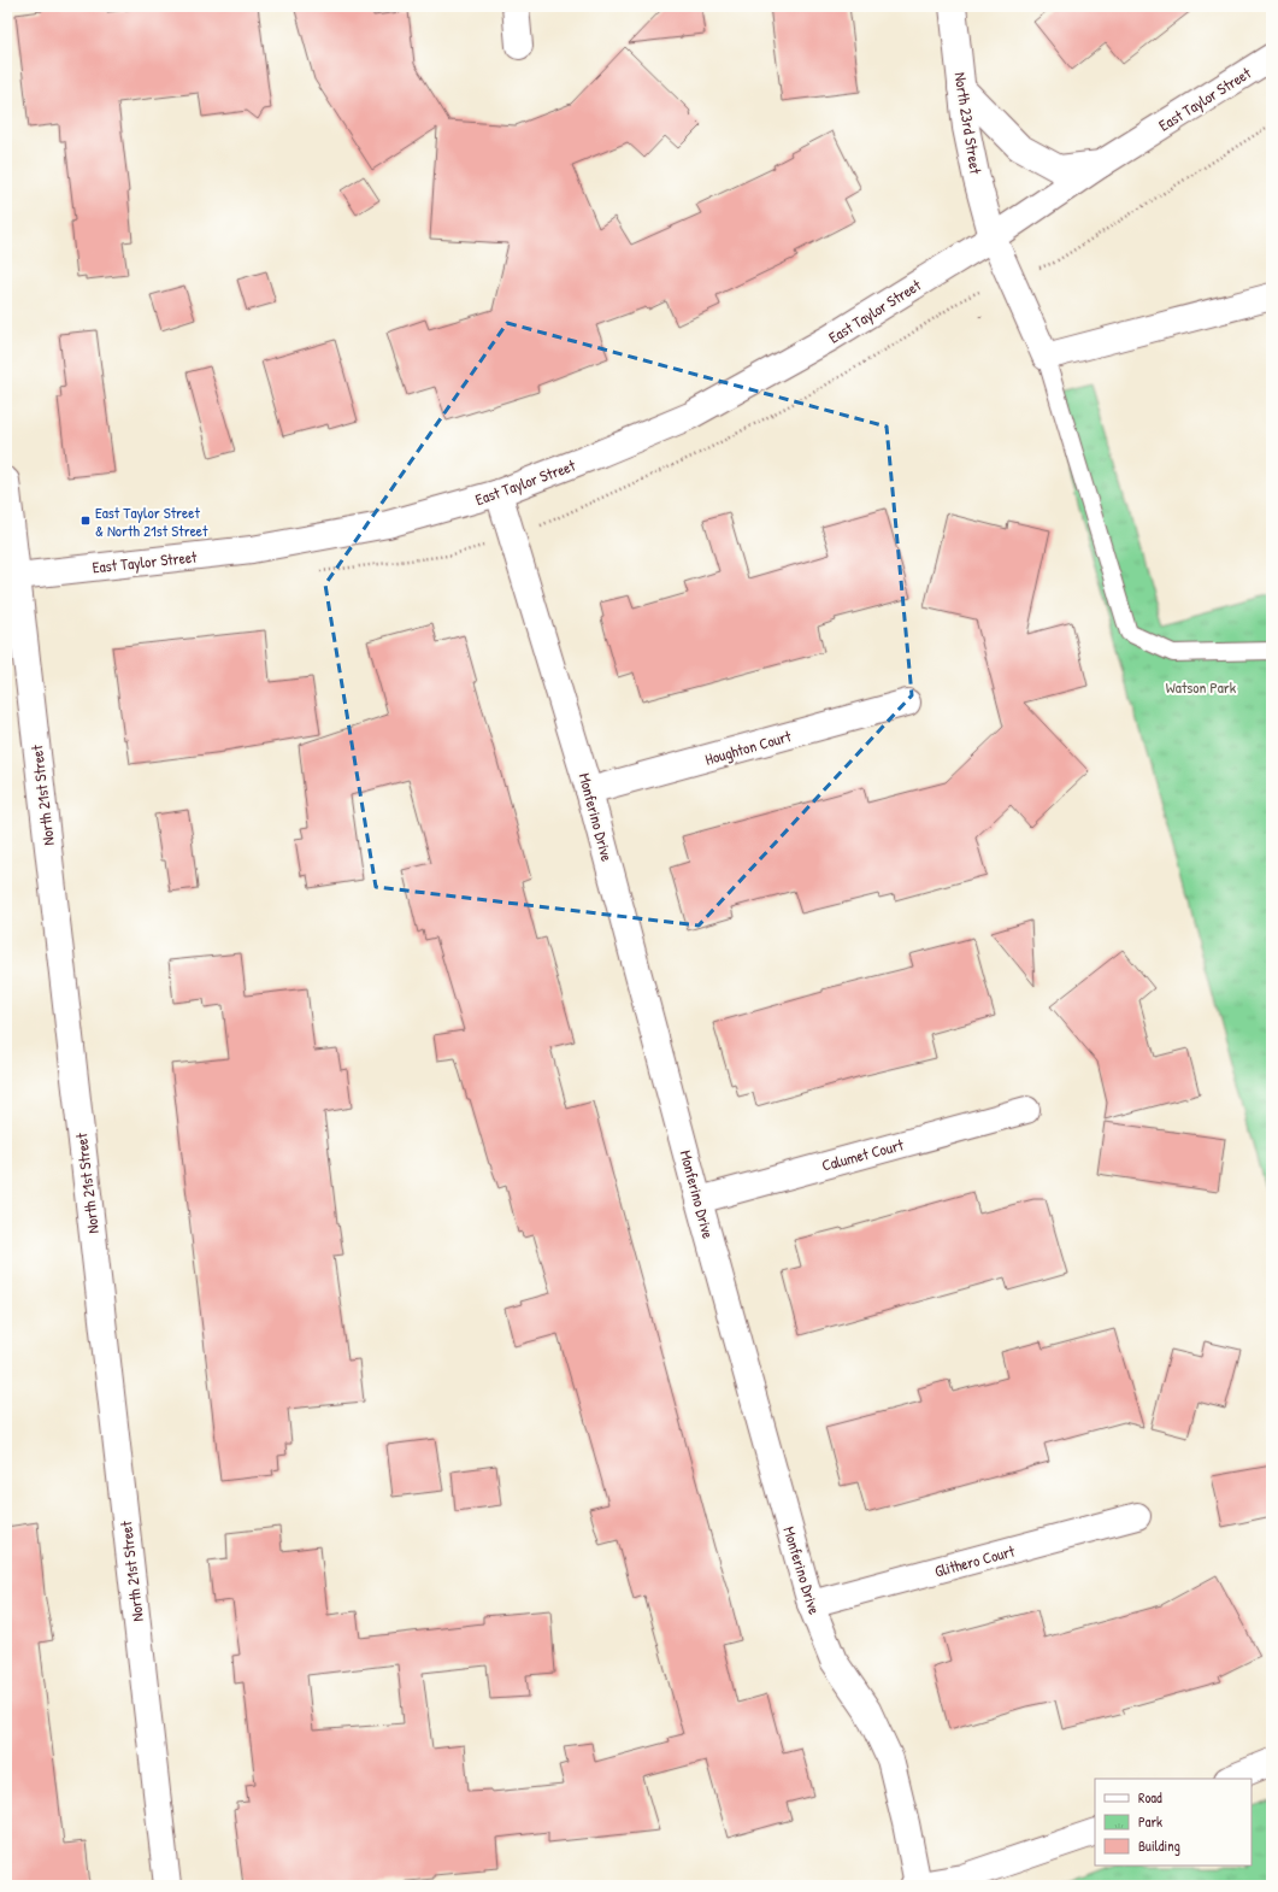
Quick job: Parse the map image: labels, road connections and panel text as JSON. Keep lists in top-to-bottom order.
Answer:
{
  "streets": {
    "street": [
      "East Taylor Street",
      "North 23rd Street",
      "Houghton Court",
      "North 21st Street",
      "Monferino Drive",
      "Calumet Court",
      "Glithero Court"
    ]
  },
  "crossings": [
    ["East Taylor Street", "North 23rd Street"],
    ["East Taylor Street", "North 21st Street"],
    ["East Taylor Street", "Monferino Drive"],
    ["Houghton Court", "Monferino Drive"],
    ["Monferino Drive", "Calumet Court"],
    ["Monferino Drive", "Glithero Court"]
  ],
  "parks": ["Watson Park"],
  "places": {
    "transit": ["East Taylor Street & North 21st Street"]
  },
  "legend": ["Road", "Park", "Building"]
}
